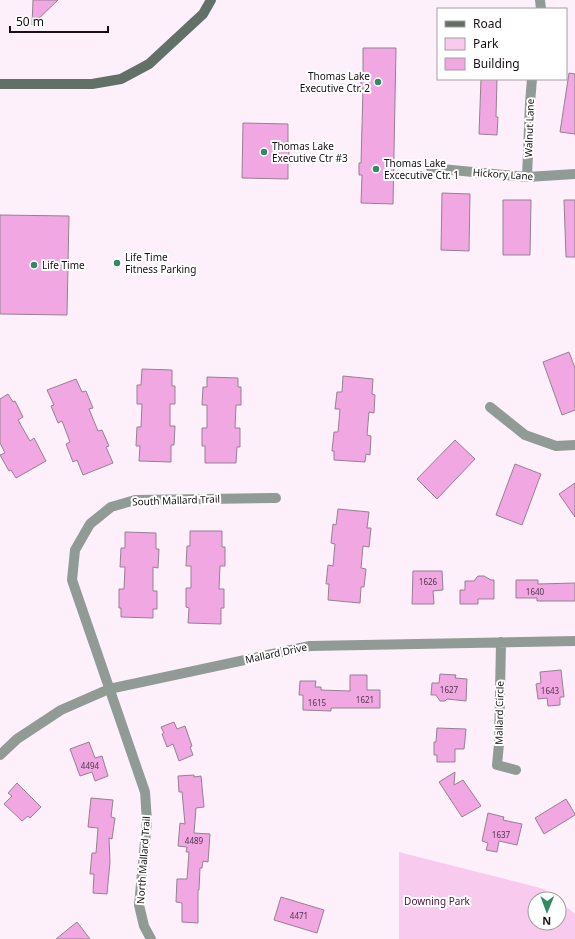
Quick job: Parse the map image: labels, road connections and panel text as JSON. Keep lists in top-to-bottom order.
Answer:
{
  "streets": {
    "street": [
      "Walnut Lane",
      "Hickory Lane",
      "South Mallard Trail",
      "Mallard Drive",
      "Mallard Circle",
      "North Mallard Trail"
    ]
  },
  "crossings": [
    ["Walnut Lane", "Hickory Lane"],
    ["South Mallard Trail", "Mallard Drive"],
    ["South Mallard Trail", "North Mallard Trail"],
    ["Mallard Drive", "Mallard Circle"],
    ["Mallard Drive", "North Mallard Trail"]
  ],
  "parks": ["Downing Park"],
  "places": [
    "Thomas Lake Executive Ctr. 2",
    "Thomas Lake Executive Ctr #3",
    "Thomas Lake Excecutive Ctr. 1",
    "Life Time Fitness Parking",
    "Life Time"
  ],
  "house_numbers": [
    "1626",
    "1640",
    "1627",
    "1643",
    "1621",
    "1615",
    "4494",
    "1637",
    "4489",
    "4471"
  ],
  "legend": ["Road", "Park", "Building"],
  "scale_bar": "50 m",
  "north": "bottom"
}
